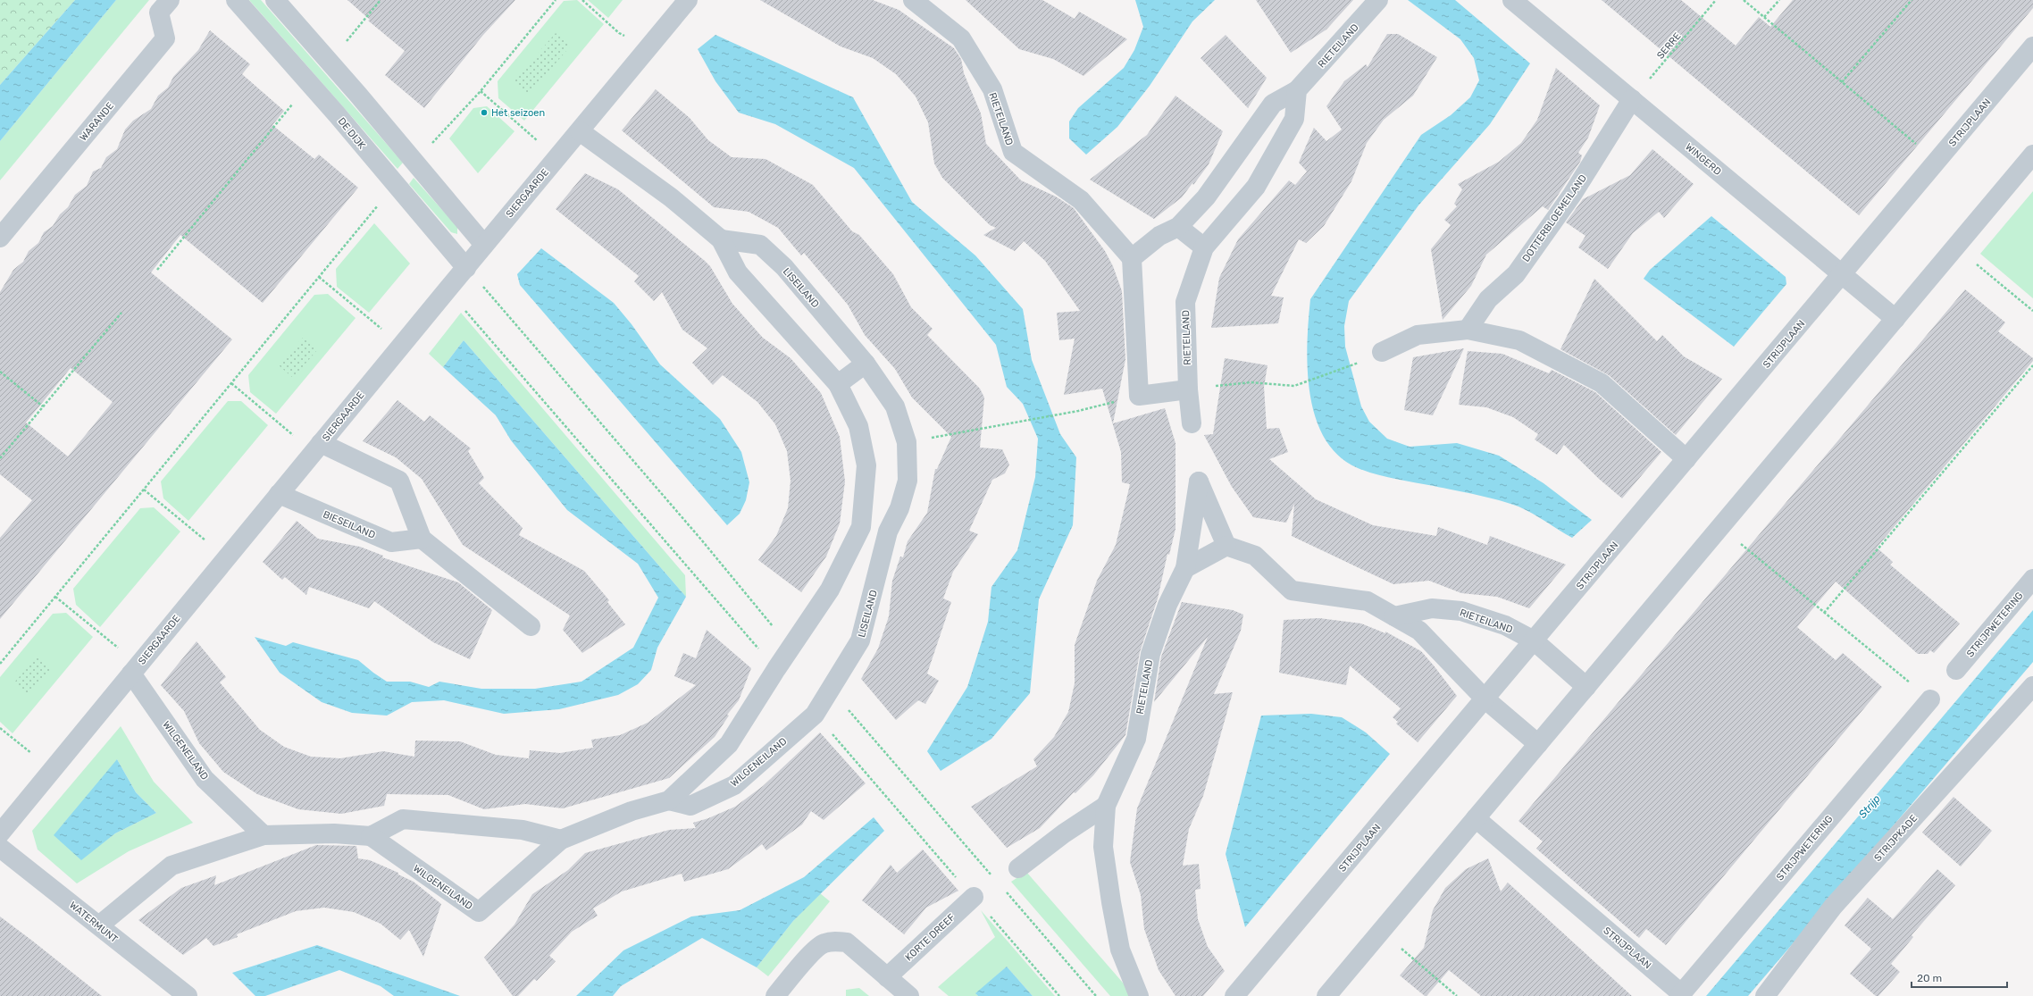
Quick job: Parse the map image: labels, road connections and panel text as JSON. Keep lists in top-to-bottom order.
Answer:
{
  "streets": {
    "street": [
      "RIETEILAND",
      "WARANDE",
      "STRIJPLAAN",
      "DE DIJK",
      "WINGERD",
      "SIERGAARDE",
      "DOTTERBLOEMEILAND",
      "LISEILAND",
      "BIESEILAND",
      "STRIJPWETERING",
      "WILGENEILAND",
      "STRIJPKADE",
      "WATERMUNT",
      "KORTE DREEF"
    ],
    "path": ["SERRE"]
  },
  "crossings": [
    ["RIETEILAND", "STRIJPLAAN"],
    ["SERRE", "WINGERD"],
    ["SERRE", "DOTTERBLOEMEILAND"],
    ["STRIJPLAAN", "WINGERD"],
    ["STRIJPLAAN", "STRIJPWETERING"],
    ["DE DIJK", "SIERGAARDE"],
    ["WINGERD", "DOTTERBLOEMEILAND"],
    ["SIERGAARDE", "BIESEILAND"],
    ["SIERGAARDE", "WILGENEILAND"],
    ["LISEILAND", "WILGENEILAND"]
  ],
  "water": ["Strijp"],
  "places": ["Het seizoen"],
  "scale_bar": "20 m"
}
